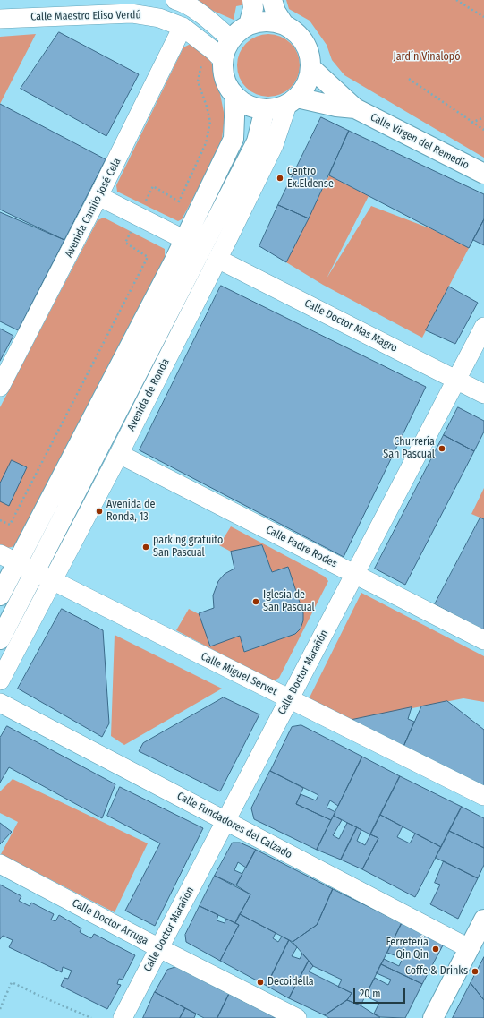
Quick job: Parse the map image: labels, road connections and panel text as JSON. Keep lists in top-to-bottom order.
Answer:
{
  "streets": {
    "street": [
      "Calle Maestro Eliso Verdú",
      "Calle Virgen del Remedio",
      "Avenida Camilo José Cela",
      "Calle Doctor Mas Magro",
      "Avenida de Ronda",
      "Calle Padre Rodes",
      "Calle Doctor Marañón",
      "Calle Miguel Servet",
      "Calle Fundadores del Calzado",
      "Calle Doctor Arruga"
    ]
  },
  "crossings": [
    ["Calle Maestro Eliso Verdú", "Calle Virgen del Remedio"],
    ["Calle Maestro Eliso Verdú", "Avenida Camilo José Cela"],
    ["Calle Maestro Eliso Verdú", "Avenida de Ronda"],
    ["Calle Virgen del Remedio", "Avenida de Ronda"],
    ["Calle Doctor Mas Magro", "Avenida de Ronda"],
    ["Calle Doctor Mas Magro", "Calle Doctor Marañón"],
    ["Avenida de Ronda", "Calle Padre Rodes"],
    ["Avenida de Ronda", "Calle Miguel Servet"],
    ["Calle Padre Rodes", "Calle Doctor Marañón"],
    ["Calle Doctor Marañón", "Calle Miguel Servet"],
    ["Calle Doctor Marañón", "Calle Fundadores del Calzado"],
    ["Calle Doctor Marañón", "Calle Doctor Arruga"]
  ],
  "parks": ["Jardín Vinalopó"],
  "places": [
    "Centro Ex.Eldense",
    "Churrería San Pascual",
    "Avenida de Ronda, 13",
    "parking gratuito San Pascual",
    "Iglesia de San Pascual",
    "Ferretería Qin Qin",
    "Coffe & Drinks",
    "Decoidella"
  ],
  "scale_bar": "20 m"
}
